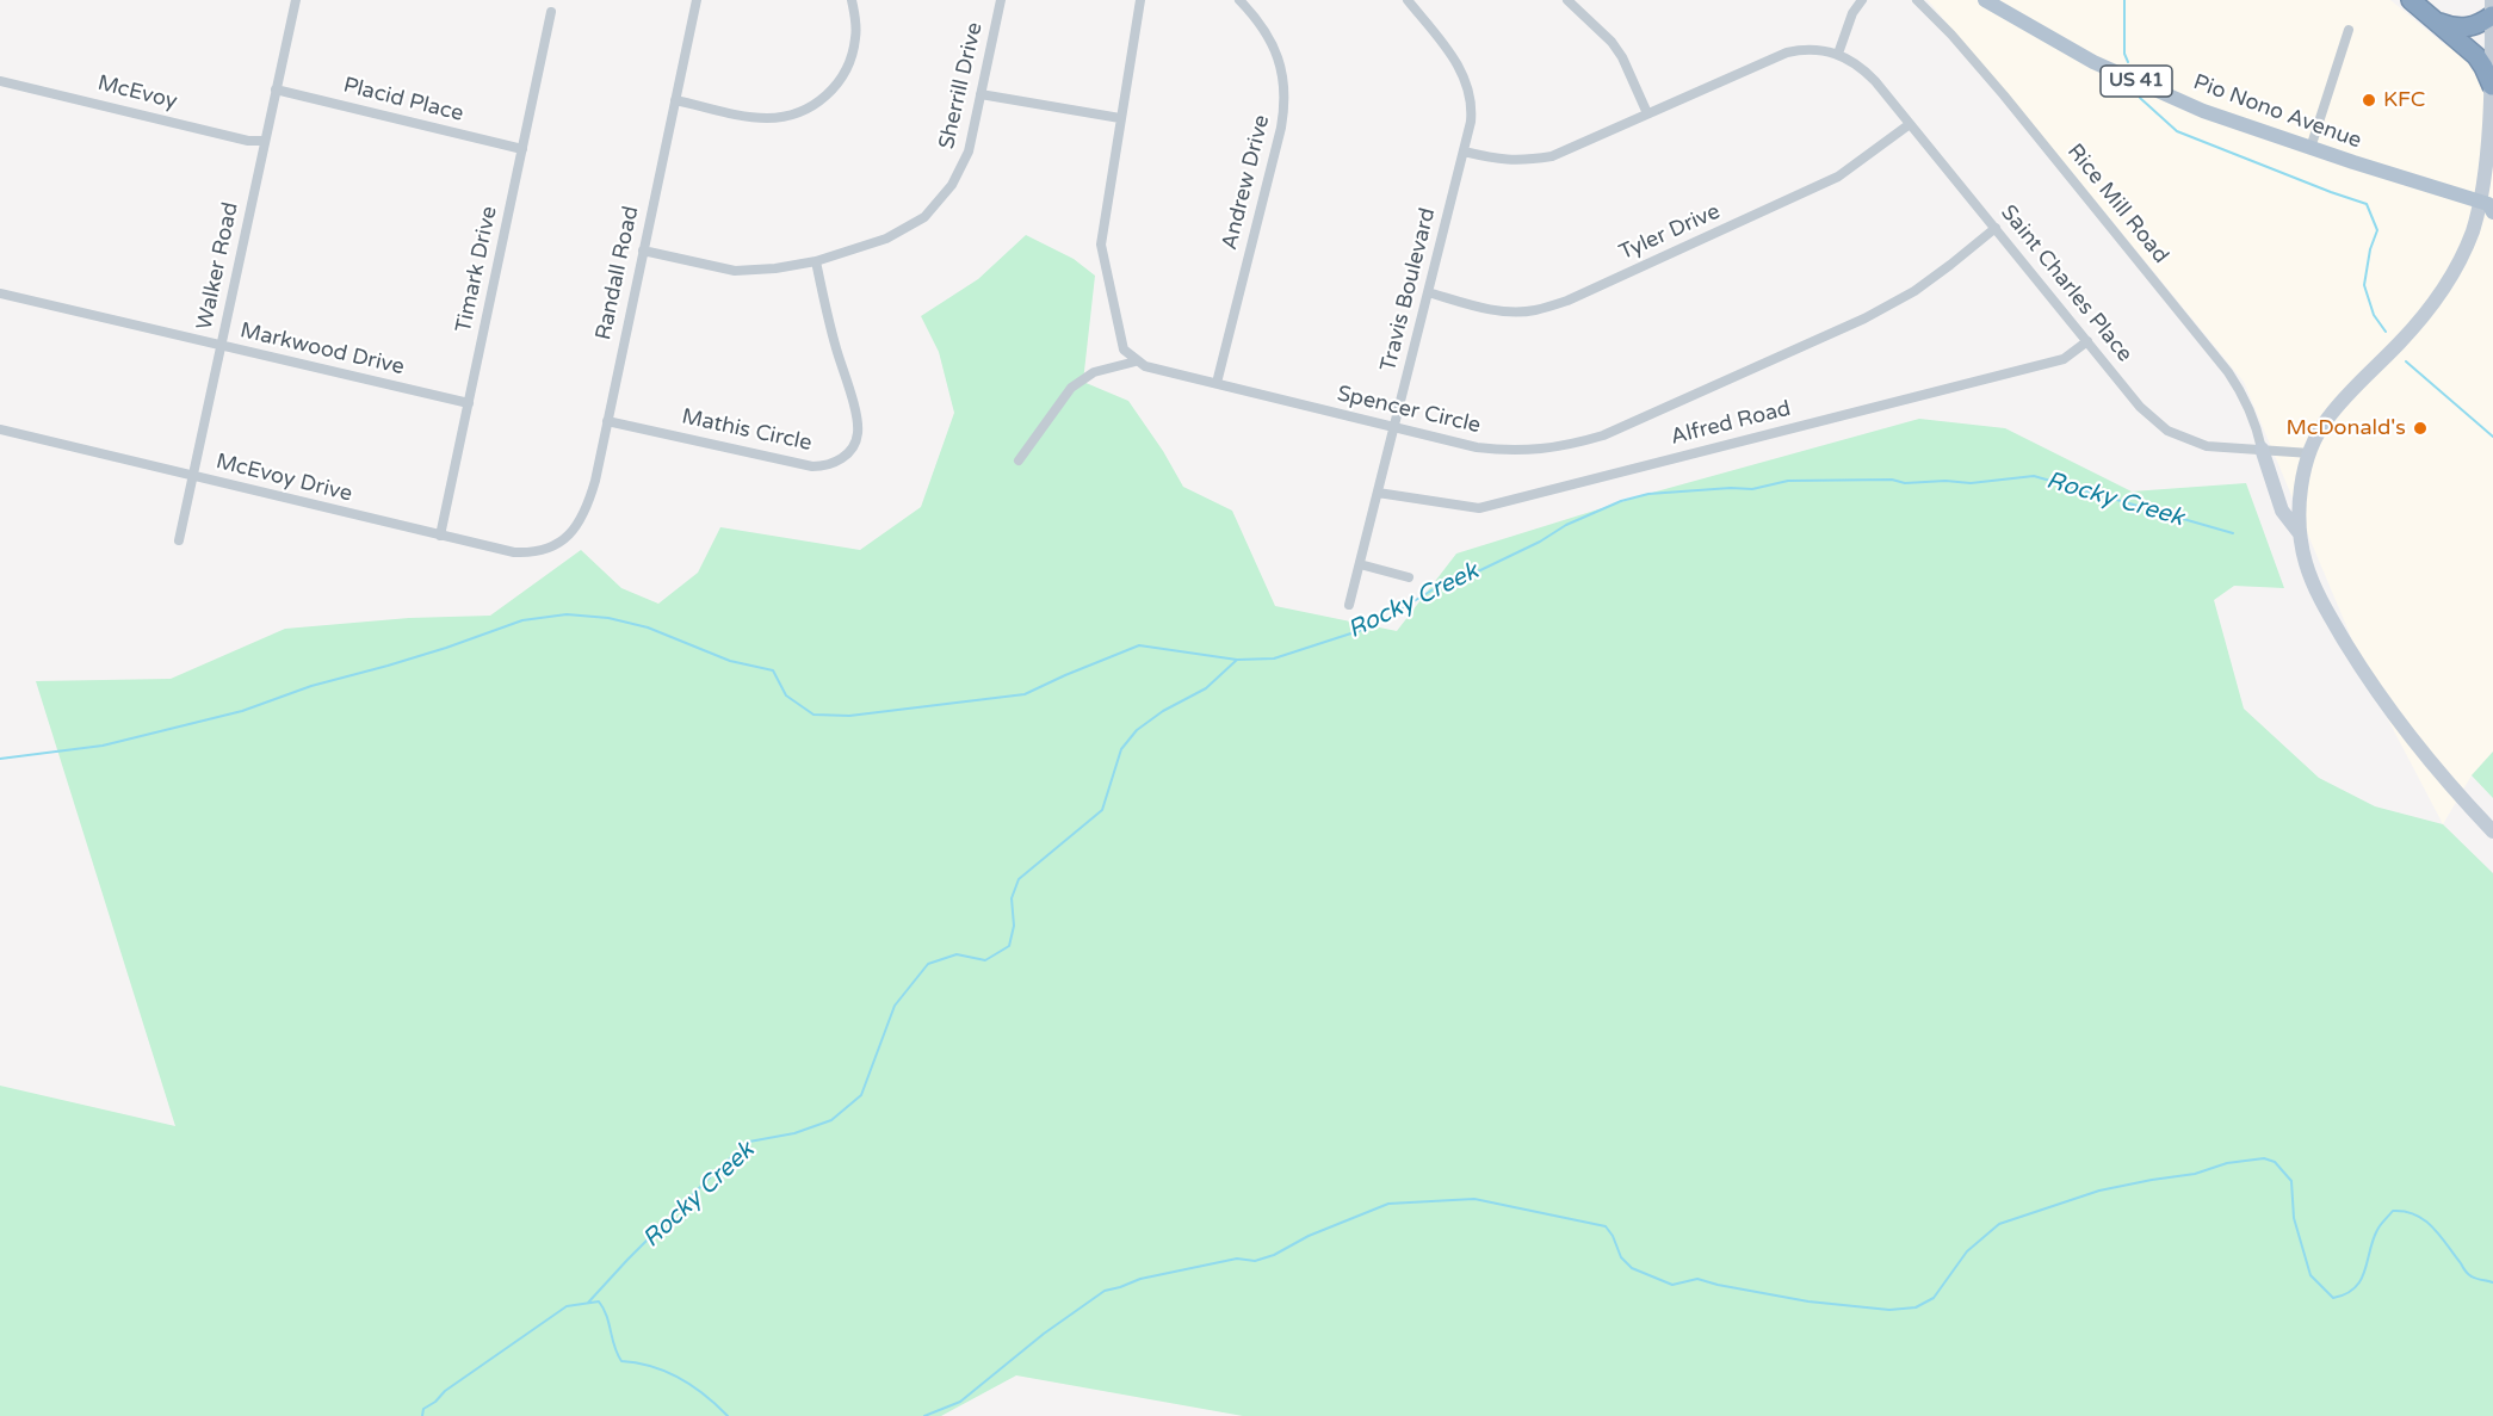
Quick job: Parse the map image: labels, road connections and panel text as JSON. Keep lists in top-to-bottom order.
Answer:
{
  "streets": {
    "main road": ["US 41", "Pio Nono Avenue"],
    "street": [
      "Sherrill Drive",
      "McEvoy",
      "Placid Place",
      "Andrew Drive",
      "Rice Mill Road",
      "Tyler Drive",
      "Walker Road",
      "Timark Drive",
      "Randall Road",
      "Saint Charles Place",
      "Travis Boulevard",
      "Markwood Drive",
      "Spencer Circle",
      "Alfred Road",
      "Mathis Circle",
      "McEvoy Drive"
    ]
  },
  "crossings": [
    ["Sherrill Drive", "Randall Road"],
    ["Sherrill Drive", "Mathis Circle"],
    ["McEvoy", "Walker Road"],
    ["Placid Place", "Walker Road"],
    ["Placid Place", "Timark Drive"],
    ["Andrew Drive", "Spencer Circle"],
    ["Rice Mill Road", "Saint Charles Place"],
    ["Tyler Drive", "Saint Charles Place"],
    ["Tyler Drive", "Travis Boulevard"],
    ["Walker Road", "Markwood Drive"],
    ["Walker Road", "McEvoy Drive"],
    ["Timark Drive", "Markwood Drive"],
    ["Timark Drive", "McEvoy Drive"],
    ["Randall Road", "Mathis Circle"],
    ["Randall Road", "McEvoy Drive"],
    ["Saint Charles Place", "Travis Boulevard"],
    ["Saint Charles Place", "Spencer Circle"],
    ["Saint Charles Place", "Alfred Road"],
    ["Travis Boulevard", "Spencer Circle"],
    ["Travis Boulevard", "Alfred Road"]
  ],
  "water": ["Rocky Creek"],
  "places": ["KFC", "McDonald's"]
}
